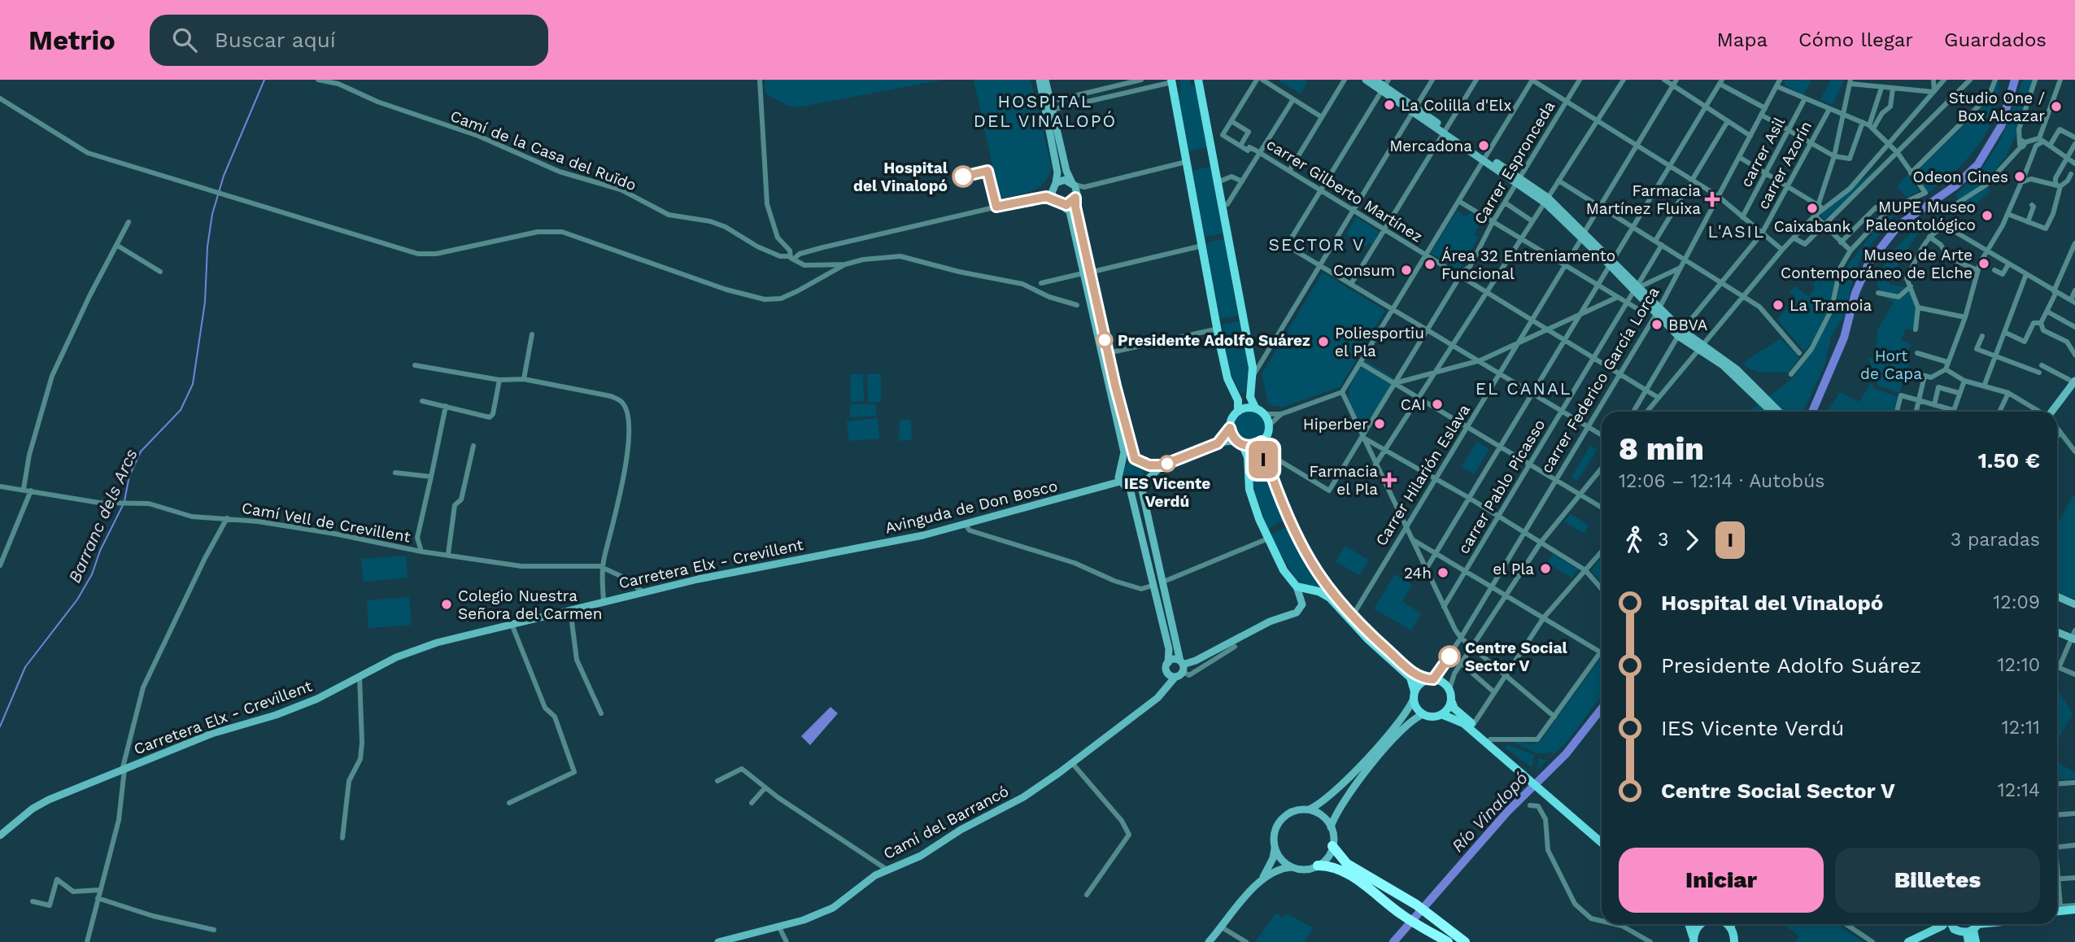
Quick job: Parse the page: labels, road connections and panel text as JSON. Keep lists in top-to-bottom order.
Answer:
{
  "streets": {
    "main road": ["Avinguda de Don Bosco", "Carretera Elx - Crevillent", "Camí del Barrancó"],
    "street": [
      "Camí de la Casa del Ruïdo",
      "carrer Asil",
      "Carrer Espronceda",
      "carrer Azorín",
      "carrer Gilberto Martínez",
      "carrer Federico García Lorca",
      "Carrer Hilarión Eslava",
      "carrer Pablo Picasso",
      "Camí Vell de Crevillent"
    ]
  },
  "crossings": [
    ["Carrer Espronceda", "carrer Gilberto Martínez"],
    ["carrer Azorín", "carrer Gilberto Martínez"],
    ["carrer Gilberto Martínez", "carrer Federico García Lorca"],
    ["carrer Gilberto Martínez", "Carrer Hilarión Eslava"],
    ["carrer Gilberto Martínez", "carrer Pablo Picasso"],
    ["Avinguda de Don Bosco", "Carretera Elx - Crevillent"],
    ["Camí Vell de Crevillent", "Carretera Elx - Crevillent"]
  ],
  "districts": [
    "HOSPITAL DEL VINALOPÓ",
    "L'ASIL",
    "SECTOR V",
    "EL CANAL"
  ],
  "water": ["Barranc dels Arcs", "Río Vinalopó"],
  "parks": ["Hort de Capa"],
  "places": {
    "other": [
      "La Colilla d'Elx",
      "Studio One / Box Alcazar",
      "Mercadona",
      "Hospital del Vinalopó",
      "Odeon Cines",
      "Caixabank",
      "MUPE Museo Paleontológico",
      "Museo de Arte Contemporáneo de Elche",
      "Área 32 Entreniamento Funcional",
      "Consum",
      "La Tramoia",
      "BBVA",
      "Presidente Adolfo Suárez",
      "Poliesportiu el Pla",
      "CAI",
      "Hiperber",
      "IES Vicente Verdú",
      "el Pla",
      "24h",
      "Colegio Nuestra Señora del Carmen",
      "Centre Social Sector V"
    ],
    "health": ["Farmacia Martínez Fluixa", "Farmacia el Pla"]
  },
  "lines": ["bus line I"],
  "page": {
    "header": "Metrio",
    "search": "Buscar aquí",
    "nav": ["Mapa", "Cómo llegar", "Guardados"],
    "on_map": "I",
    "heading": ["8 min", "12:06 – 12:14 · Autobús", "1.50 €"],
    "legs": ["3", "I", "3 paradas"],
    "list": [
      {
        "name": "Hospital del Vinalopó",
        "value": "12:09"
      },
      {
        "name": "Presidente Adolfo Suárez",
        "value": "12:10"
      },
      {
        "name": "IES Vicente Verdú",
        "value": "12:11"
      },
      {
        "name": "Centre Social Sector V",
        "value": "12:14"
      }
    ],
    "buttons": ["Iniciar", "Billetes"]
  }
}
